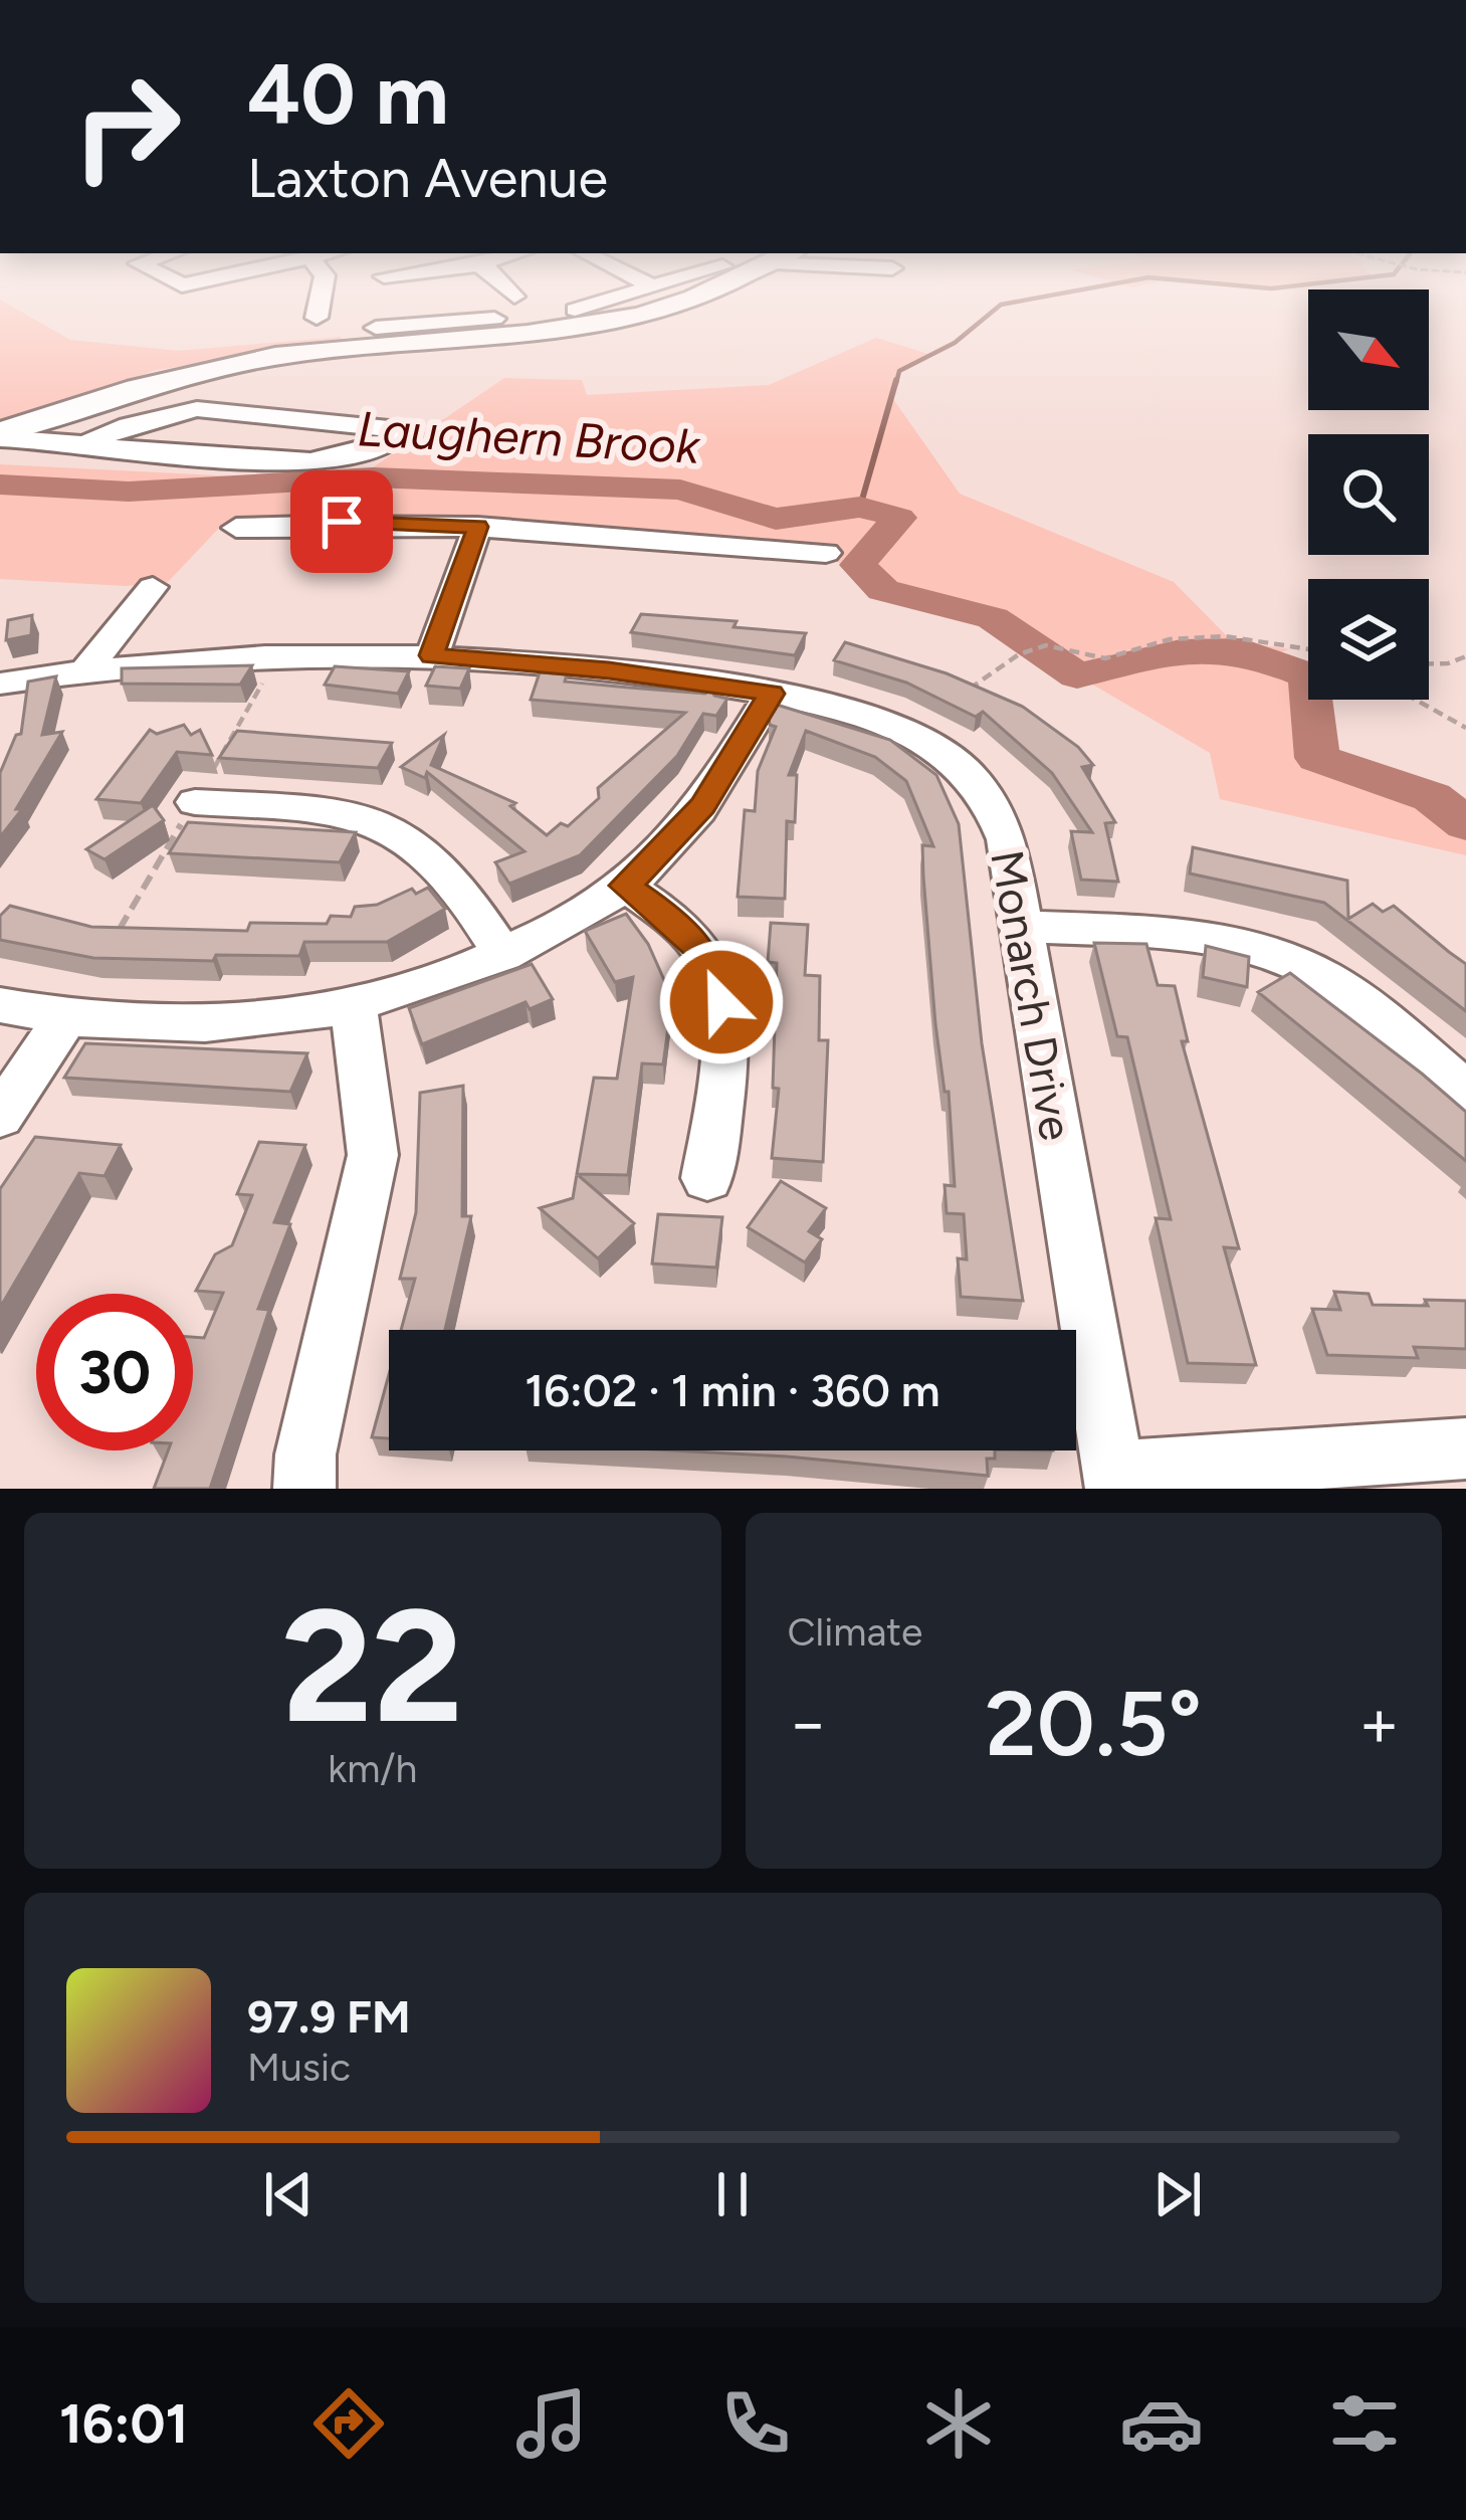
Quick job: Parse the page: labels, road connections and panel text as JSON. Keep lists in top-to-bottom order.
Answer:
{
  "streets": {
    "street": ["Monarch Drive"]
  },
  "water": ["Laughern Brook"],
  "north": "bottom right",
  "page": {
    "turn": ["40 m", "Laxton Avenue"],
    "limit": "30",
    "trip": "16:02 · 1 min · 360 m",
    "tile": [
      ["22", "km/h"],
      "Climate"
    ],
    "heat": ["−", "20.5°", "+"],
    "song": ["97.9 FM", "Music"],
    "tabs": "16:01"
  }
}
